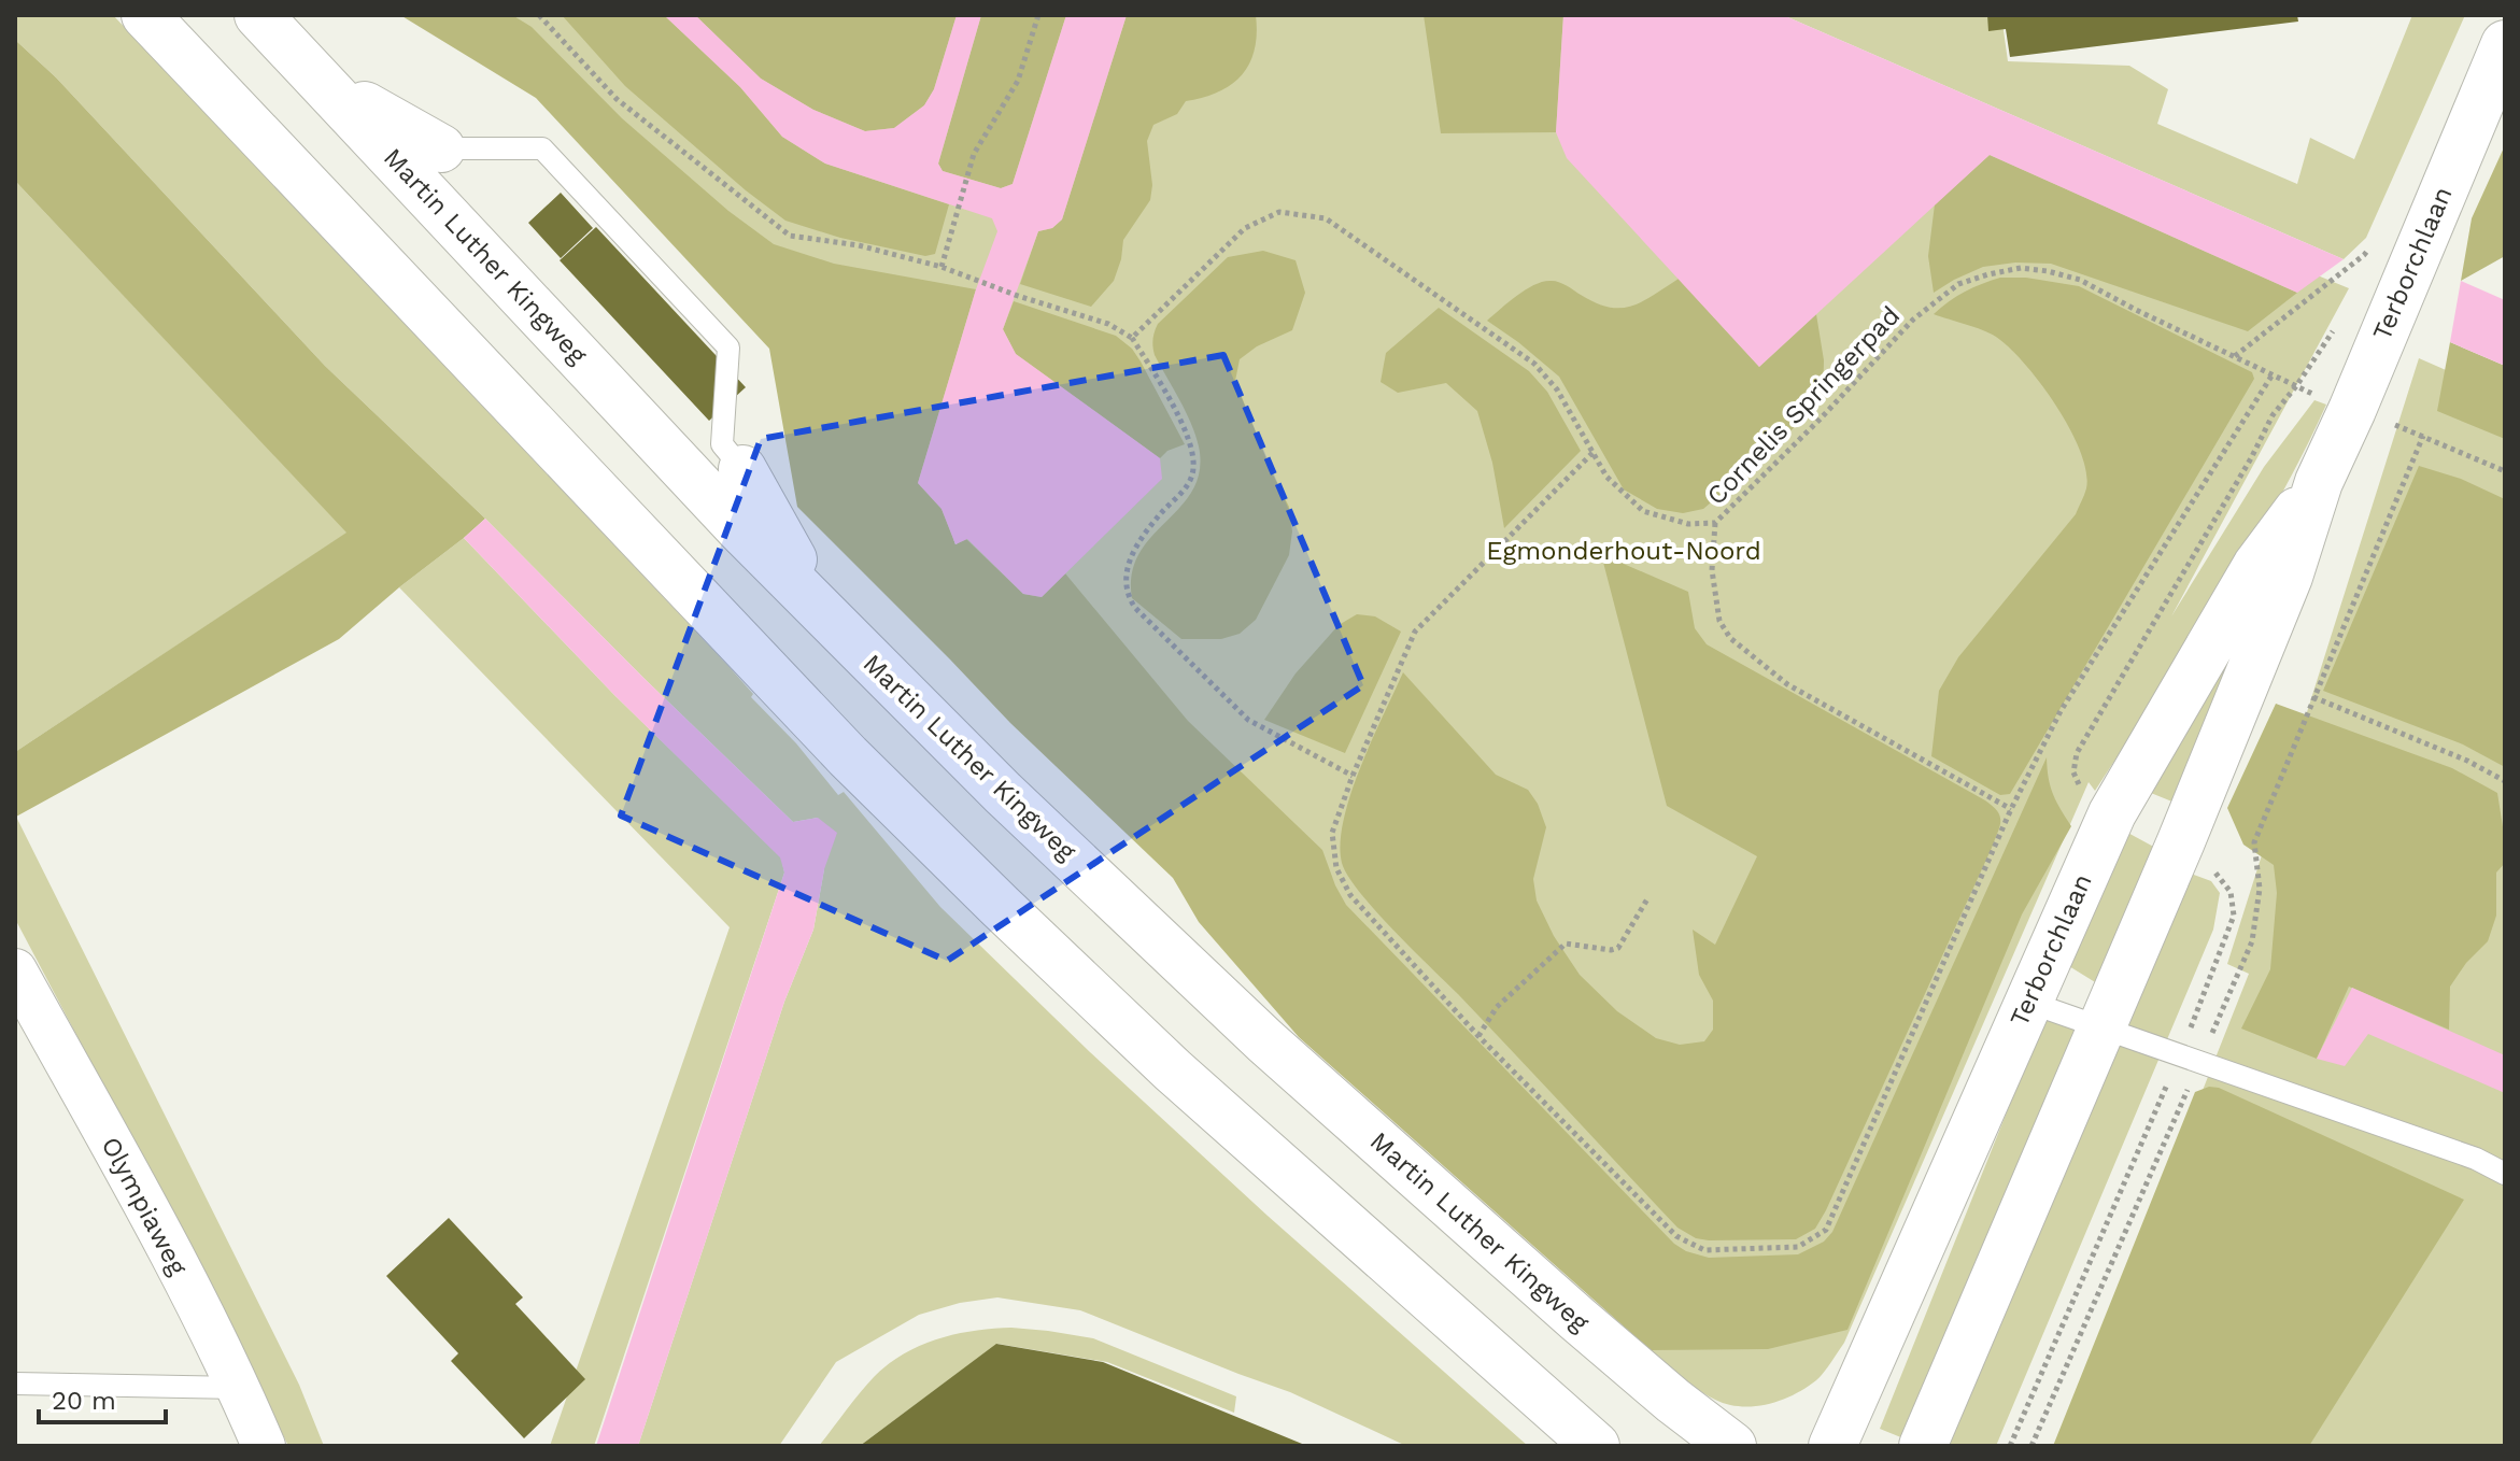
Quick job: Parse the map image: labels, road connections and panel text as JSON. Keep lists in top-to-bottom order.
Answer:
{
  "streets": {
    "main road": ["Martin Luther Kingweg", "Terborchlaan"],
    "street": ["Olympiaweg"],
    "path": ["Cornelis Springerpad"]
  },
  "parks": ["Egmonderhout-Noord"],
  "scale_bar": "20 m"
}
